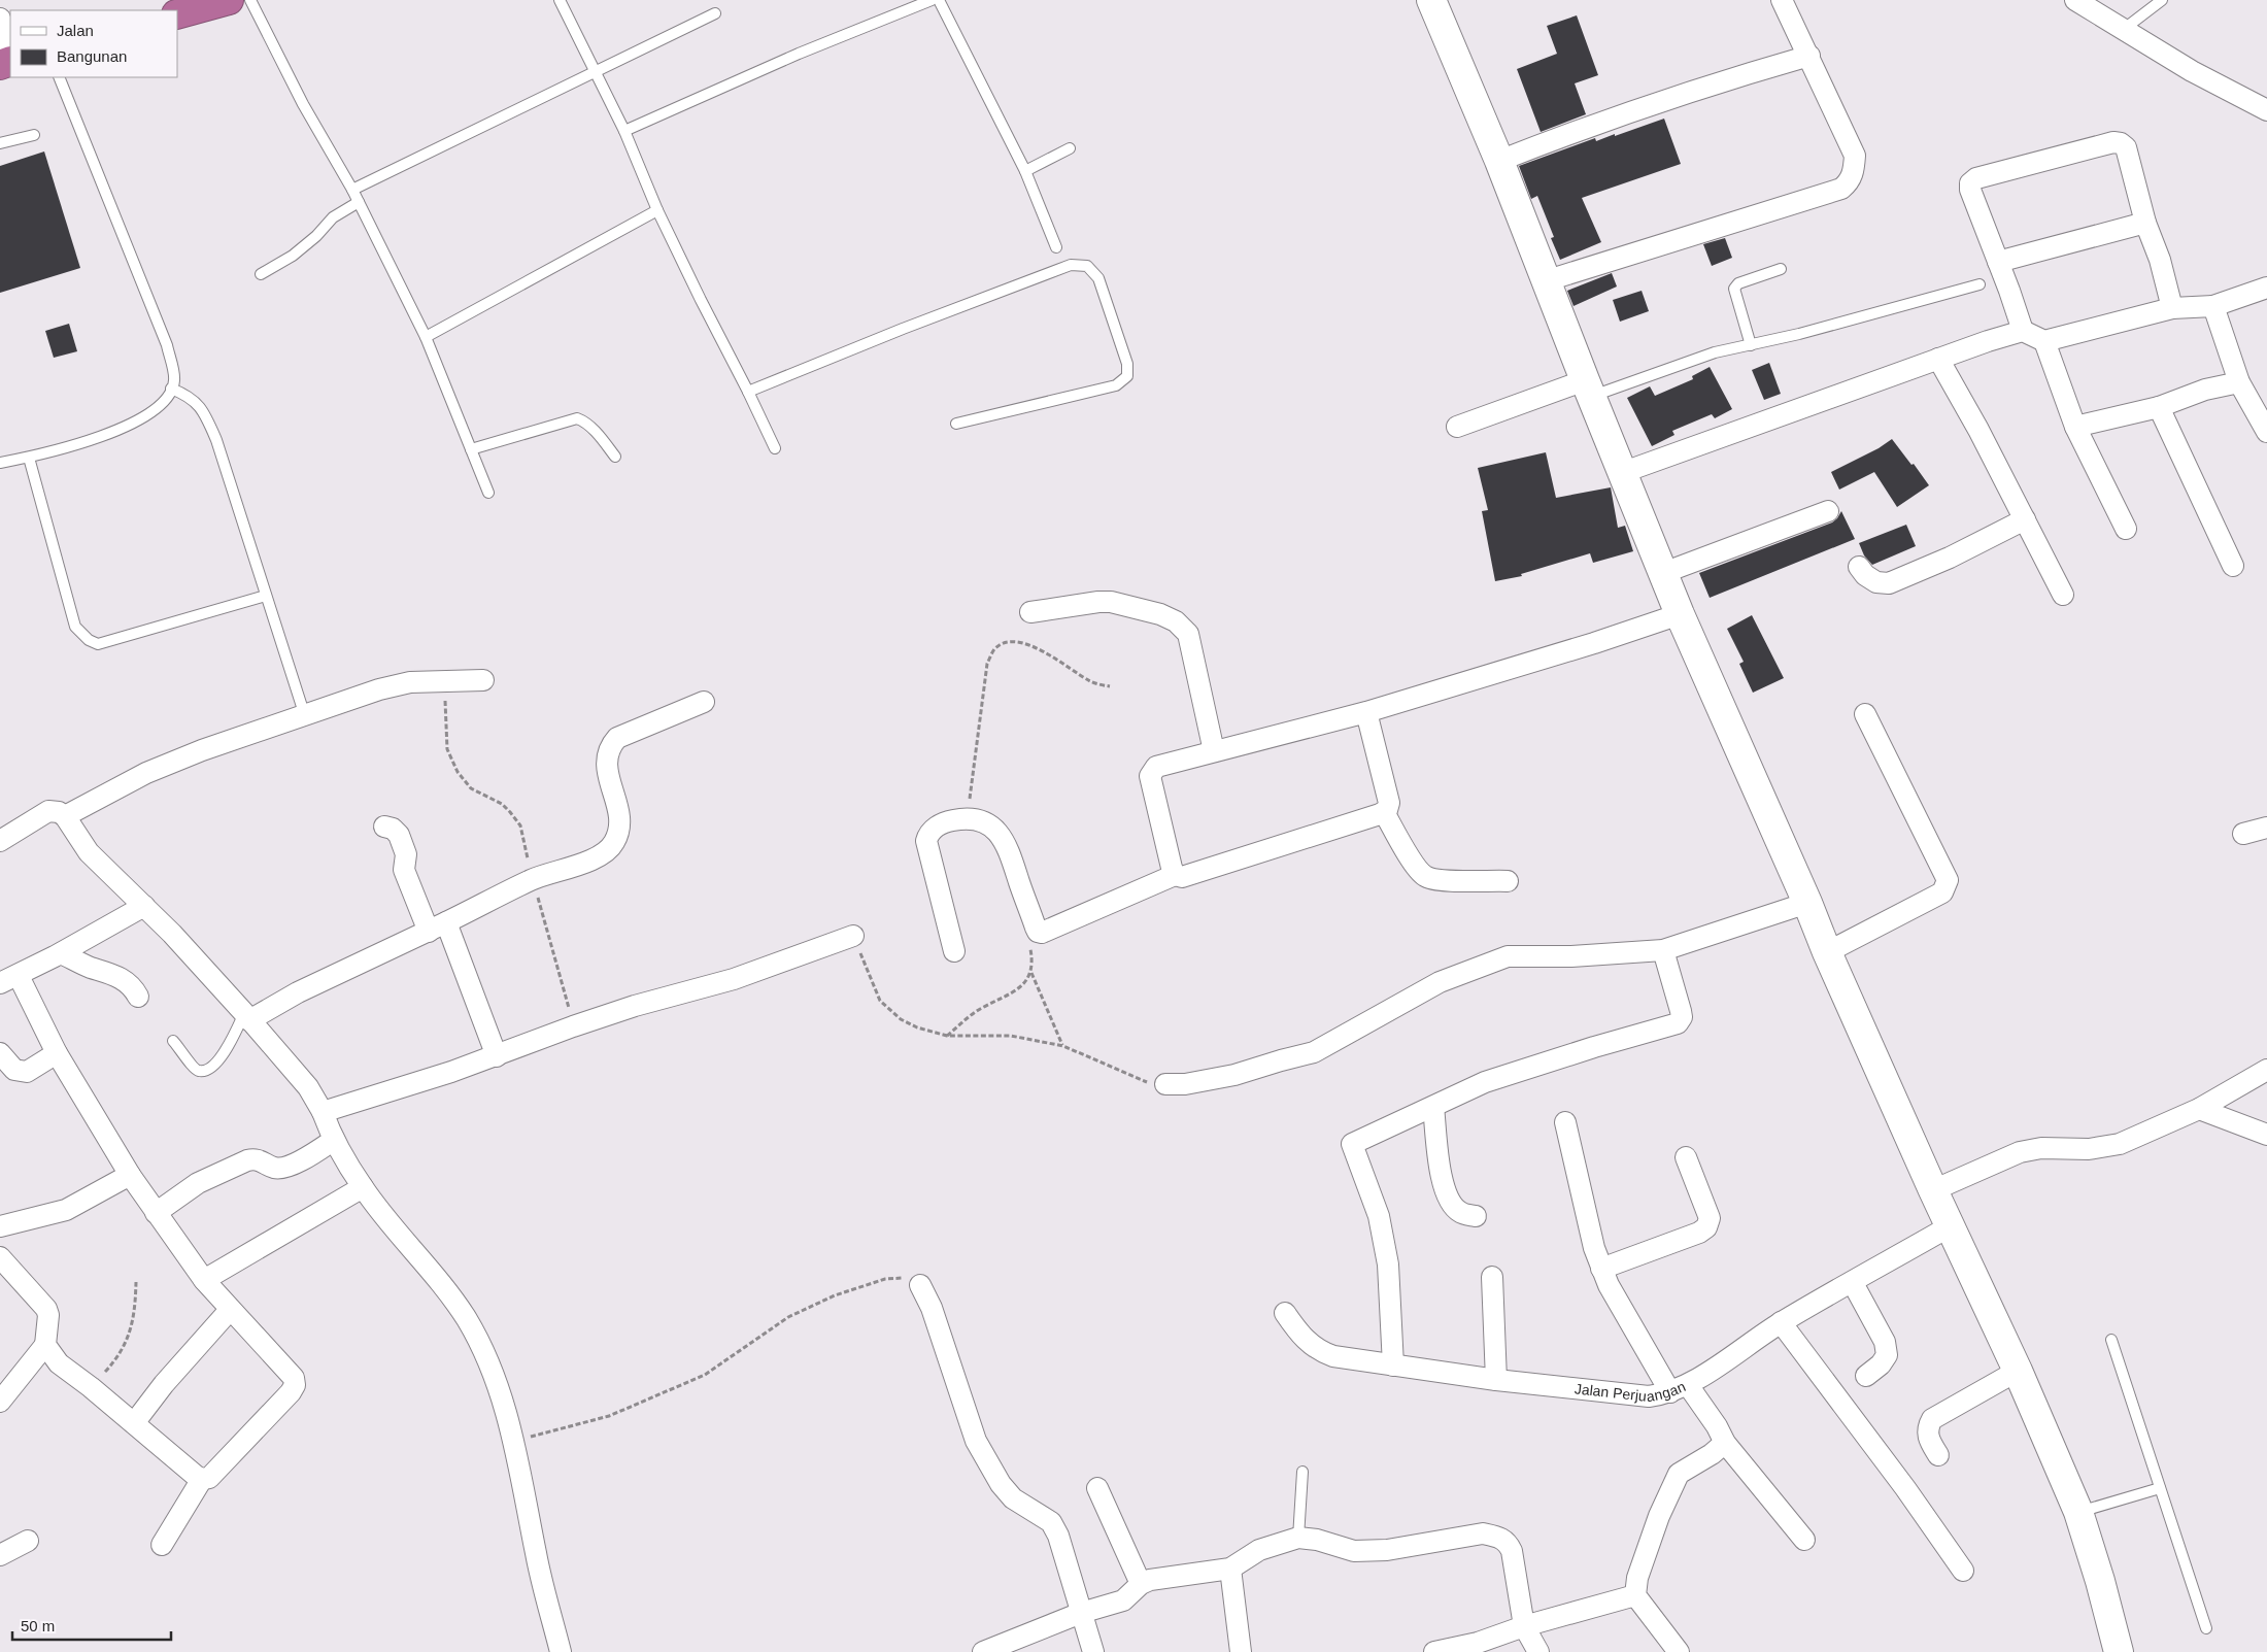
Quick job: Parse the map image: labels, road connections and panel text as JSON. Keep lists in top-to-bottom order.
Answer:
{
  "streets": {
    "street": ["Jalan Perjuangan"]
  },
  "legend": ["Jalan", "Bangunan"],
  "scale_bar": "50 m"
}
